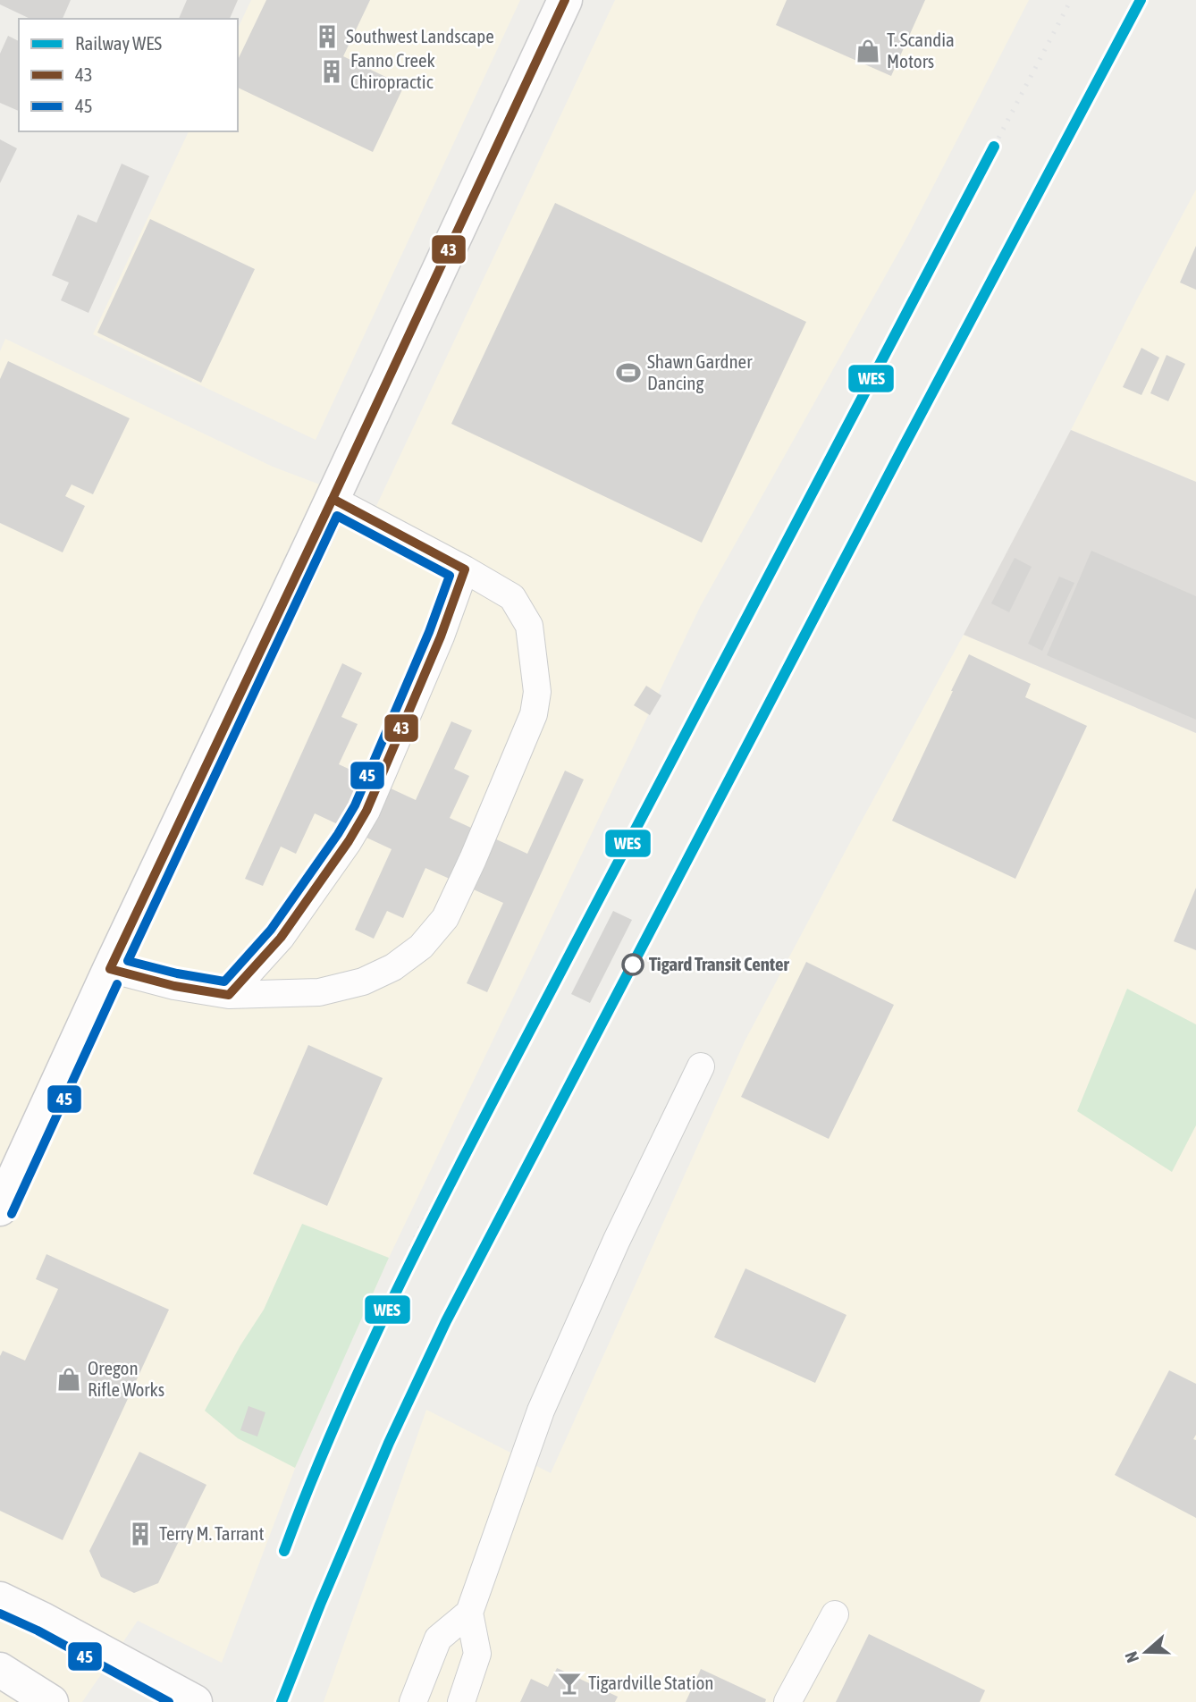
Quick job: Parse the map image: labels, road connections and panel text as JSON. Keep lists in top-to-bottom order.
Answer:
{
  "places": {
    "building": ["Southwest Landscape", "Fanno Creek Chiropractic", "Terry M. Tarrant"],
    "shop": ["T. Scandia Motors", "Oregon Rifle Works"],
    "sports": ["Shawn Gardner Dancing"],
    "other": ["Tigard Transit Center"],
    "bar": ["Tigardville Station"]
  },
  "lines": ["rail line WES", "transit line 43", "transit line 45"],
  "legend": ["Railway WES", "43", "45"],
  "north": "left"
}
